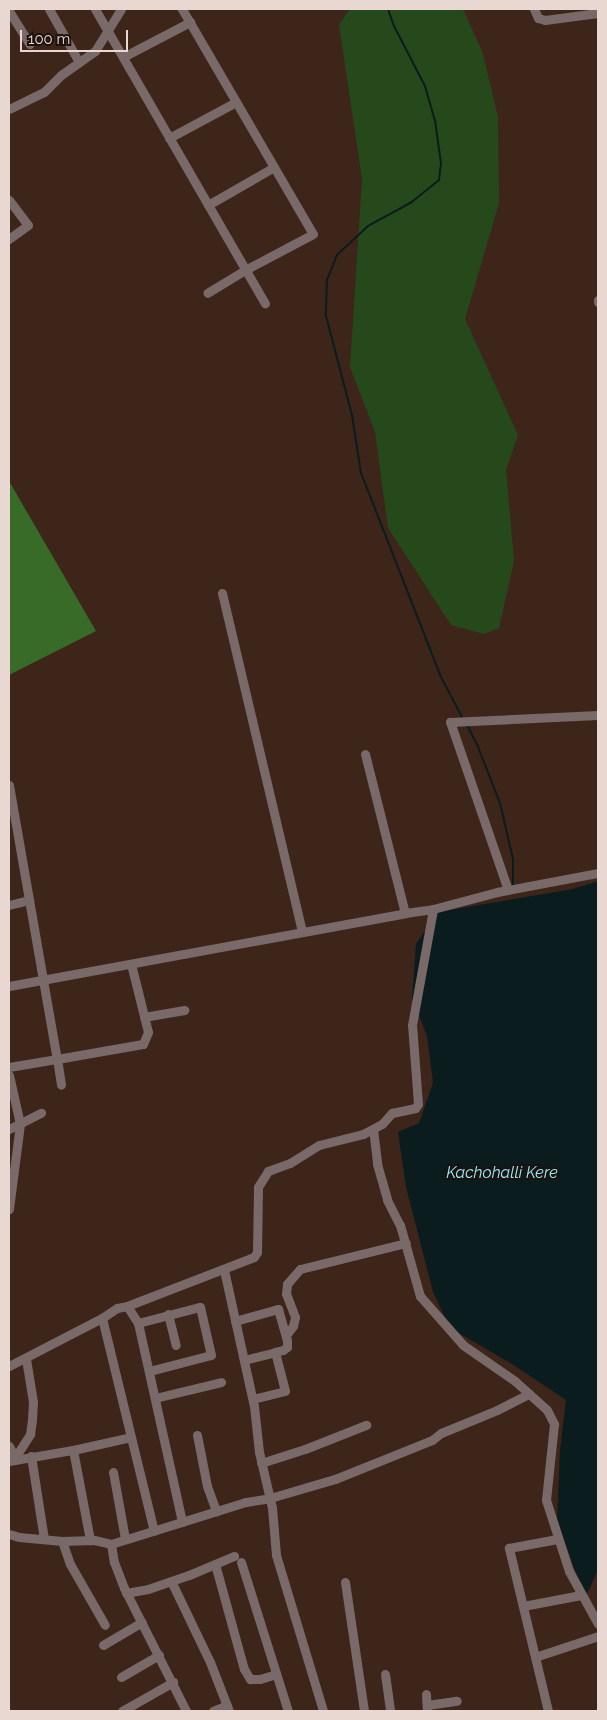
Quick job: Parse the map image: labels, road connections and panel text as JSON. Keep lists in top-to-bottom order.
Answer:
{
  "water": ["Kachohalli Kere"],
  "scale_bar": "100 m"
}
